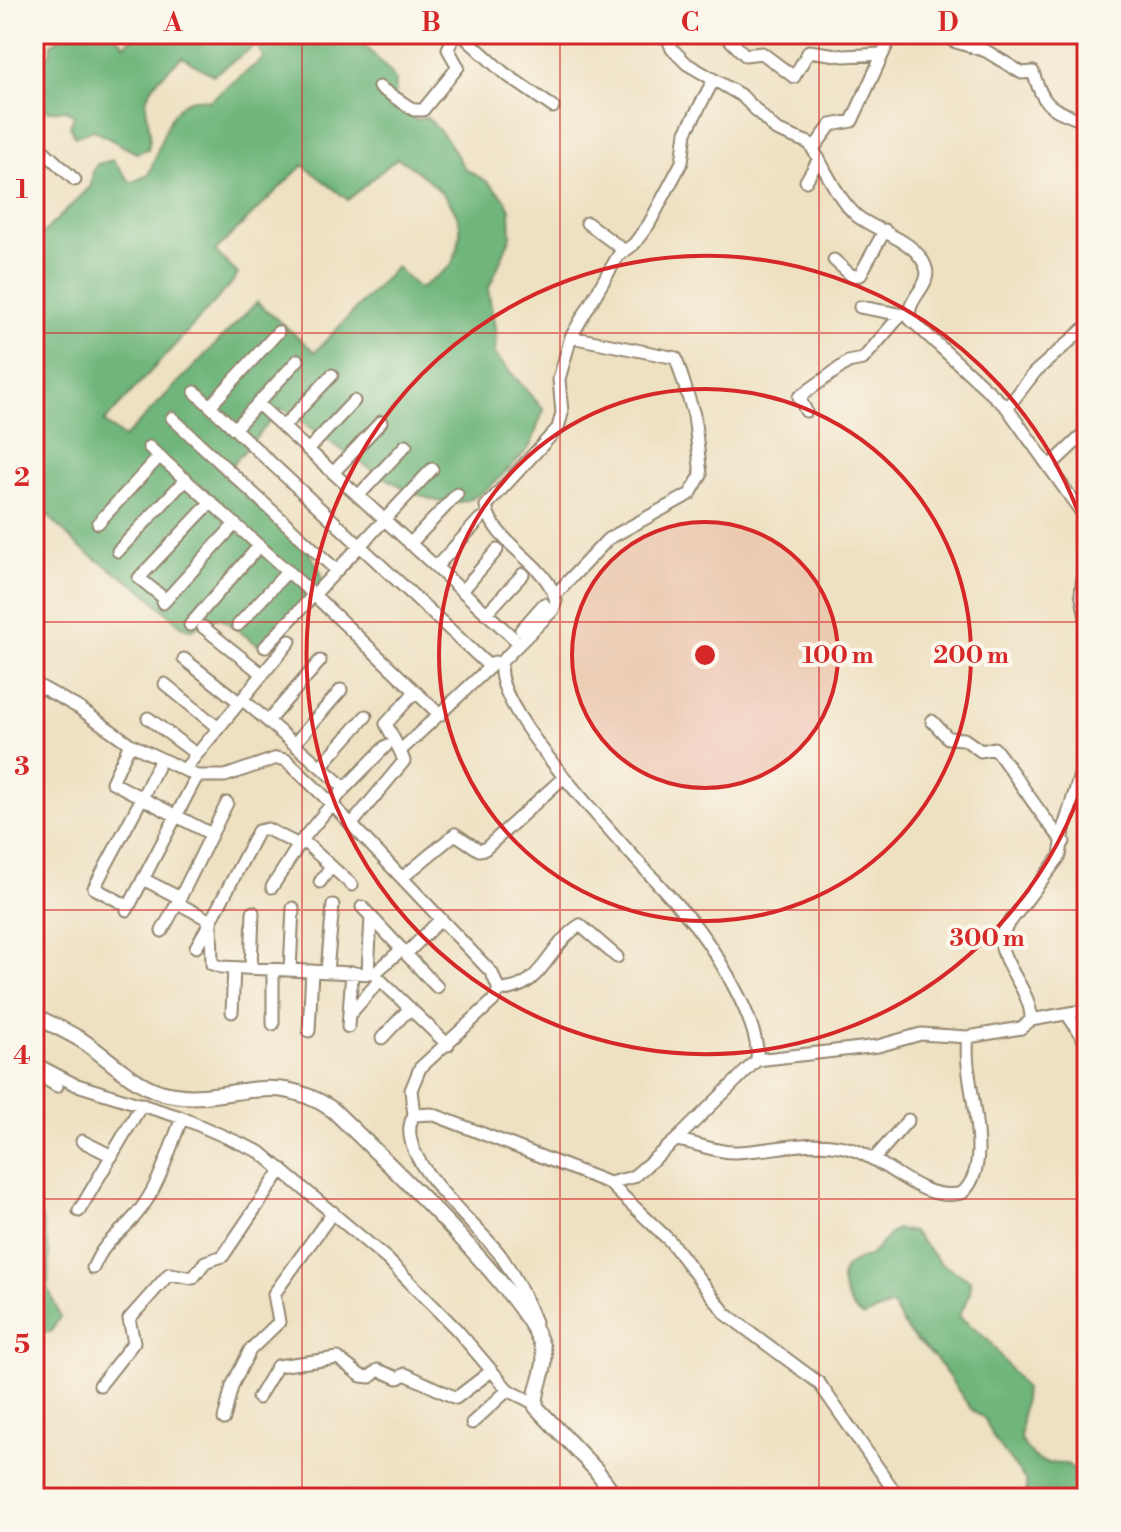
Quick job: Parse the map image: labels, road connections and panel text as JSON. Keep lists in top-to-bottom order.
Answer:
{
  "grid": {
    "columns": [
      "A",
      "B",
      "C",
      "D"
    ],
    "rows": [
      "1",
      "2",
      "3",
      "4",
      "5"
    ]
  },
  "rings": ["100 m", "200 m", "300 m"]
}
